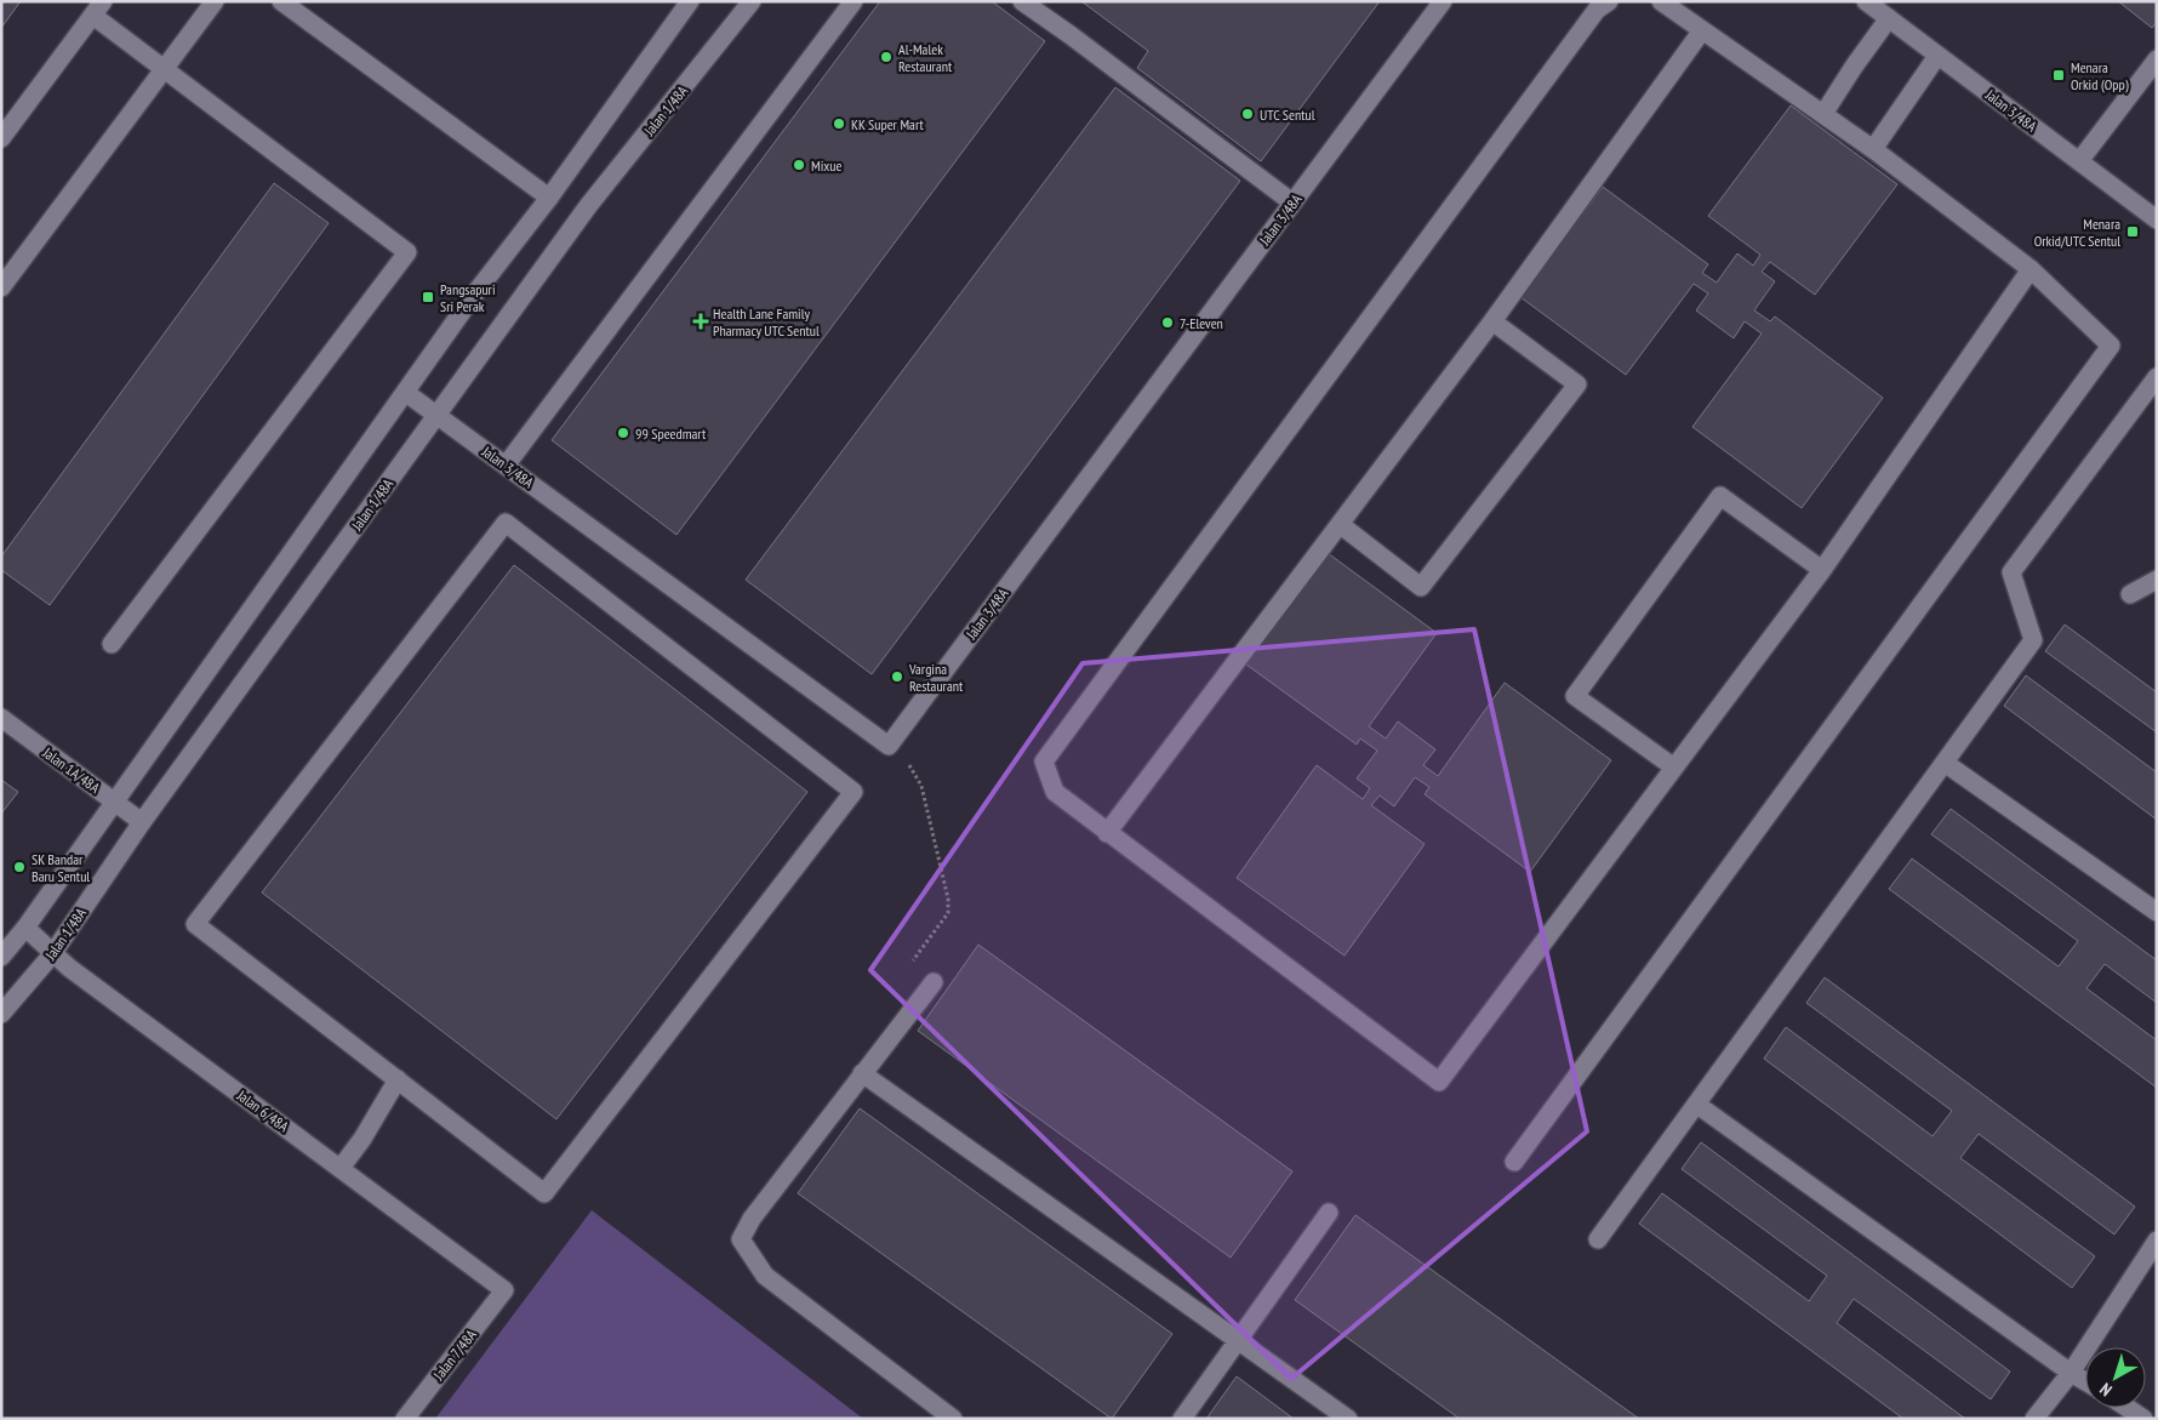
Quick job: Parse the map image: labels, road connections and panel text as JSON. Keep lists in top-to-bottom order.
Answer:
{
  "streets": {
    "street": [
      "Jalan 1/48A",
      "Jalan 3/48A",
      "Jalan 1A/48A",
      "Jalan 6/48A",
      "Jalan 7/48A"
    ]
  },
  "crossings": [
    ["Jalan 1/48A", "Jalan 3/48A"],
    ["Jalan 1/48A", "Jalan 1A/48A"],
    ["Jalan 1/48A", "Jalan 6/48A"],
    ["Jalan 6/48A", "Jalan 7/48A"]
  ],
  "places": {
    "other": [
      "Al-Malek Restaurant",
      "UTC Sentul",
      "KK Super Mart",
      "Mixue",
      "7-Eleven",
      "99 Speedmart",
      "Vargina Restaurant",
      "SK Bandar Baru Sentul"
    ],
    "transit": ["Menara Orkid (Opp)", "Menara Orkid/UTC Sentul", "Pangsapuri Sri Perak"],
    "health": ["Health Lane Family Pharmacy UTC Sentul"]
  },
  "north": "bottom left"
}
